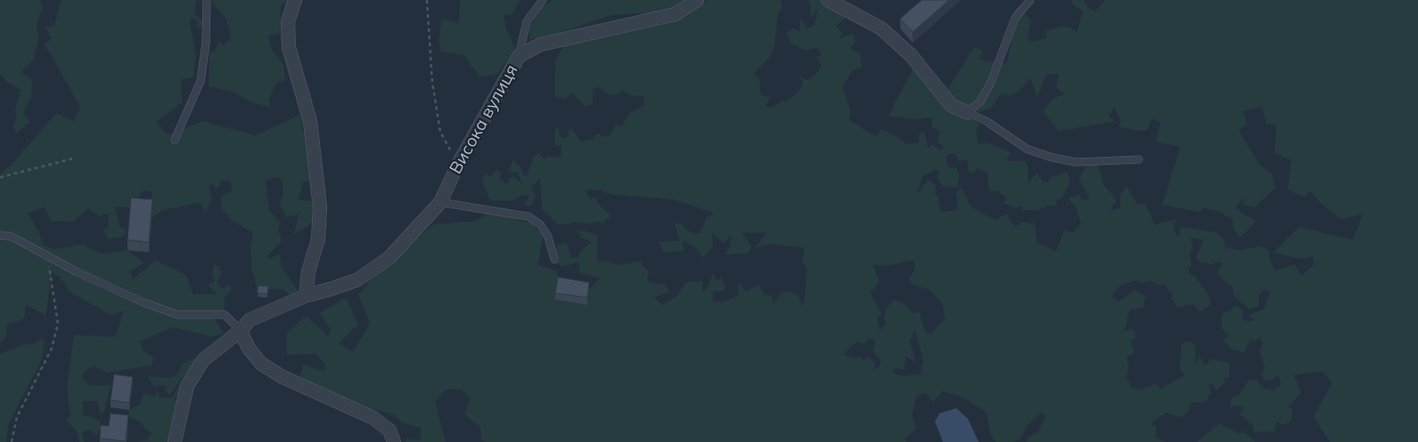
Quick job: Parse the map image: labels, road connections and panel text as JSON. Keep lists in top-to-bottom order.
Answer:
{
  "streets": {
    "street": ["Висока вулиця"]
  }
}
